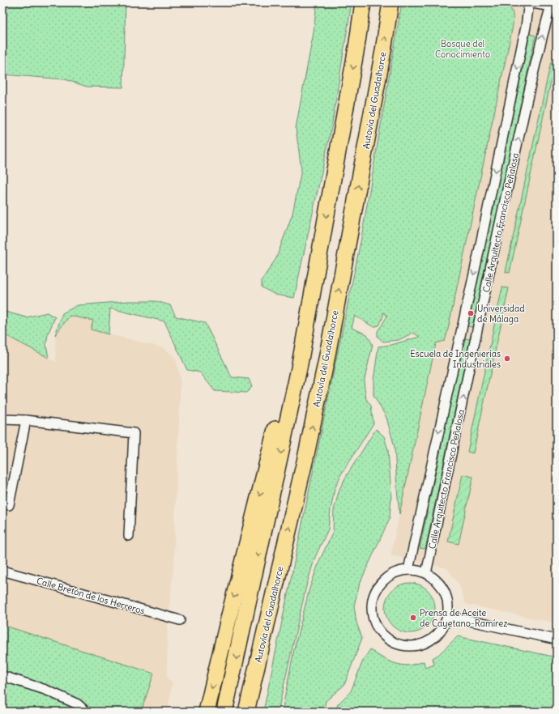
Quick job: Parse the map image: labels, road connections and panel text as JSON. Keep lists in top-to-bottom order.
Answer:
{
  "streets": {
    "highway": ["Autovía del Guadalhorce"],
    "street": ["Calle Arquitecto Francisco Peñalosa", "Calle Bretón de los Herreros"]
  },
  "parks": ["Bosque del Conocimiento"],
  "places": ["Universidad de Málaga", "Escuela de Ingenierías Industriales", "Prensa de Aceite de Cayetano-Ramírez"]
}
